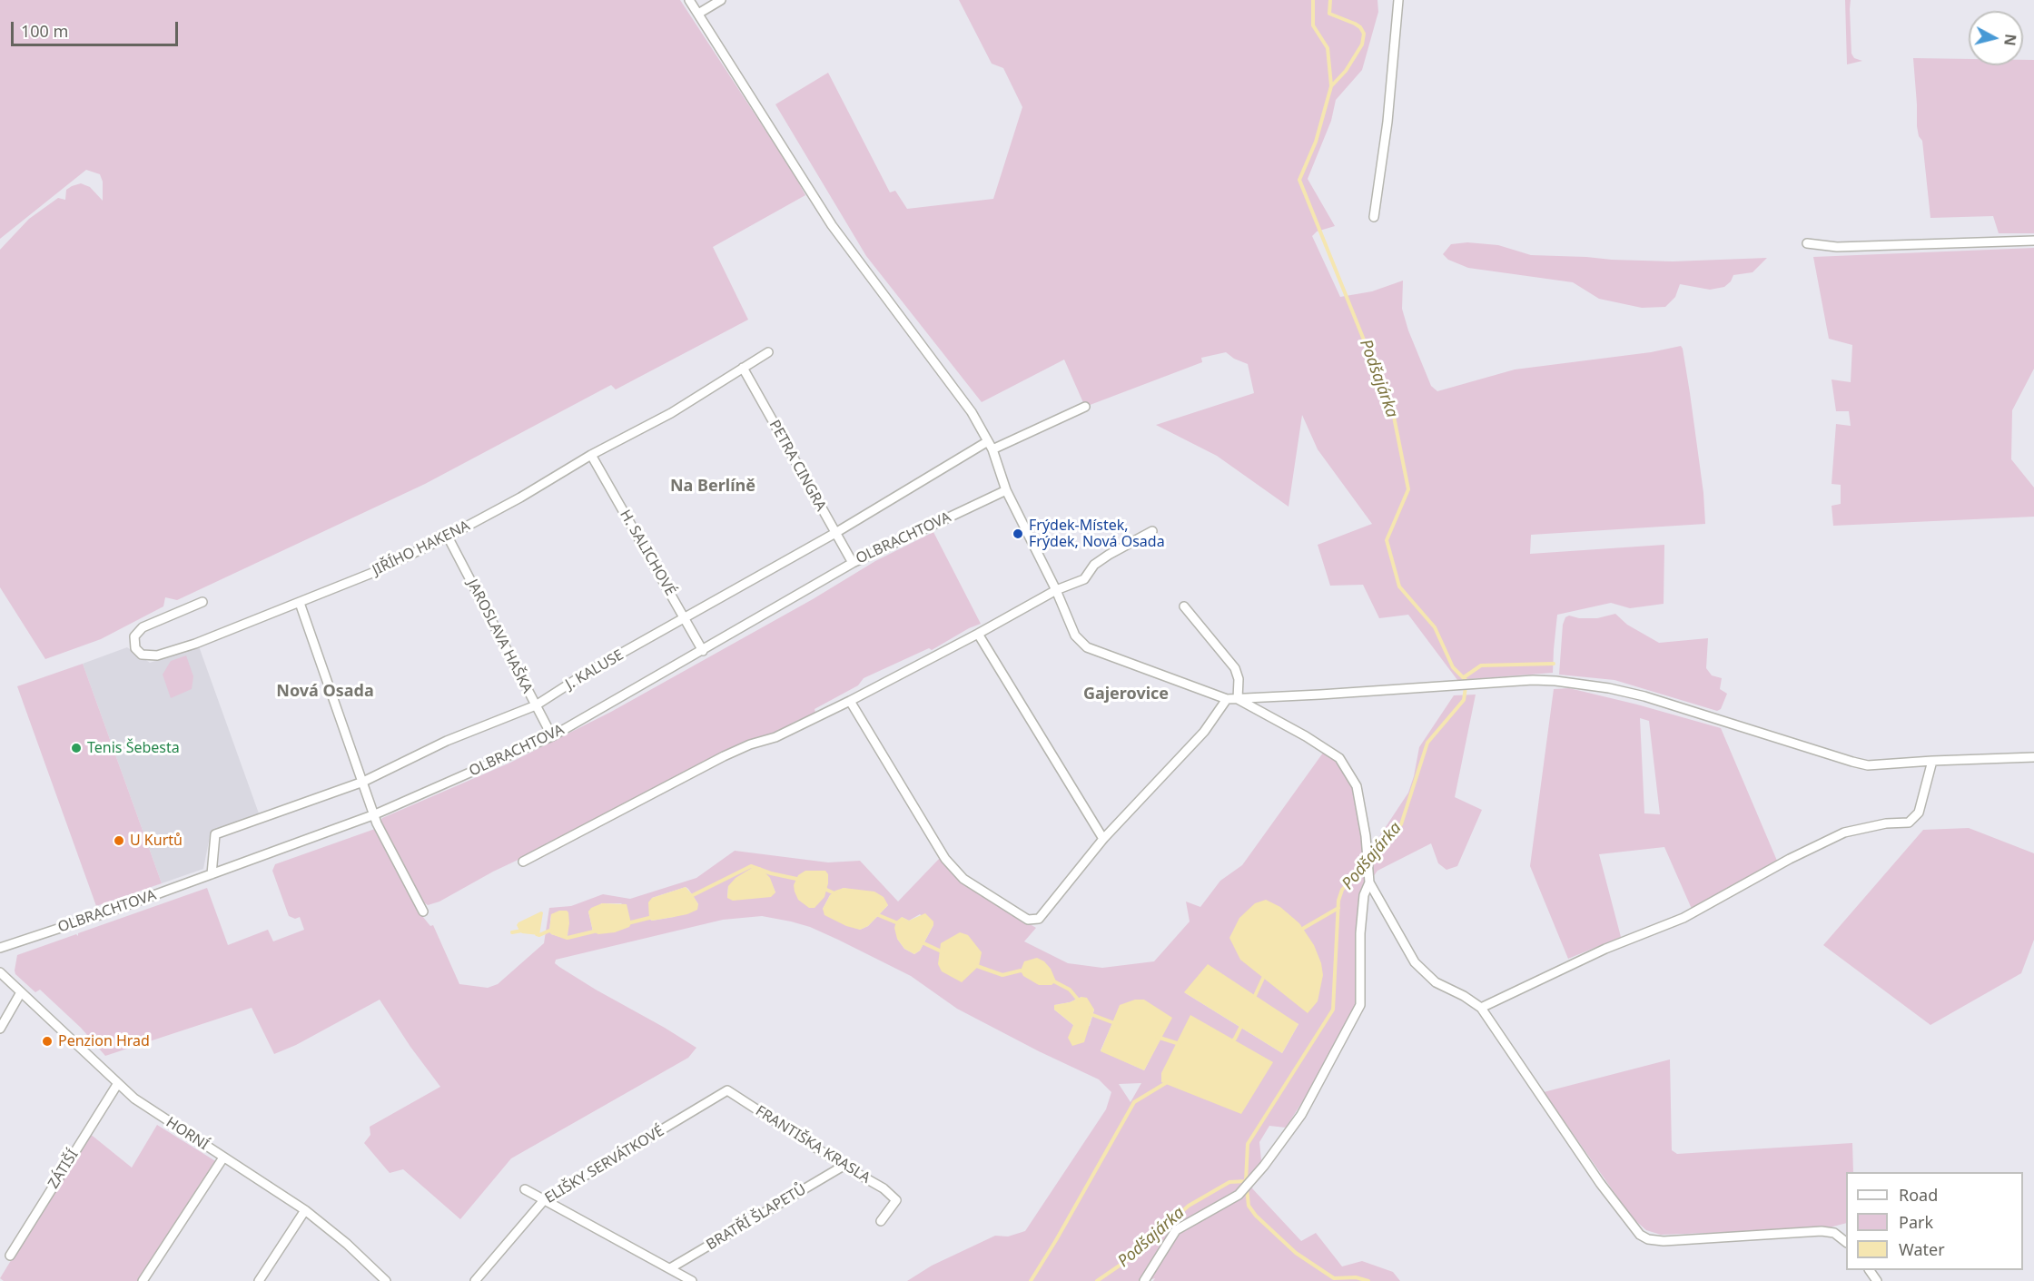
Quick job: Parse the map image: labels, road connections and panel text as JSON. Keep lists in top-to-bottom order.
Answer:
{
  "streets": {
    "street": [
      "PETRA CINGRA",
      "OLBRACHTOVA",
      "JIŘÍHO HAKENA",
      "H. SALICHOVÉ",
      "JAROSLAVA HAŠKA",
      "J. KALUSE",
      "HORNÍ",
      "FRANTIŠKA KRASLA",
      "ELIŠKY SERVÁTKOVÉ",
      "ZÁTIŠÍ",
      "BRATŘÍ ŠLAPETŮ"
    ]
  },
  "crossings": [
    ["PETRA CINGRA", "OLBRACHTOVA"],
    ["PETRA CINGRA", "JIŘÍHO HAKENA"],
    ["PETRA CINGRA", "J. KALUSE"],
    ["OLBRACHTOVA", "H. SALICHOVÉ"],
    ["OLBRACHTOVA", "JAROSLAVA HAŠKA"],
    ["OLBRACHTOVA", "J. KALUSE"],
    ["JIŘÍHO HAKENA", "H. SALICHOVÉ"],
    ["JIŘÍHO HAKENA", "JAROSLAVA HAŠKA"],
    ["H. SALICHOVÉ", "J. KALUSE"],
    ["JAROSLAVA HAŠKA", "J. KALUSE"],
    ["HORNÍ", "ZÁTIŠÍ"],
    ["FRANTIŠKA KRASLA", "ELIŠKY SERVÁTKOVÉ"],
    ["FRANTIŠKA KRASLA", "BRATŘÍ ŠLAPETŮ"]
  ],
  "districts": ["Na Berlíně", "Nová Osada", "Gajerovice"],
  "water": ["Podšajárka"],
  "places": [
    "Frýdek-Místek, Frýdek, Nová Osada",
    "Tenis Šebesta",
    "U Kurtů",
    "Penzion Hrad"
  ],
  "legend": ["Road", "Park", "Water"],
  "scale_bar": "100 m",
  "north": "right"
}
